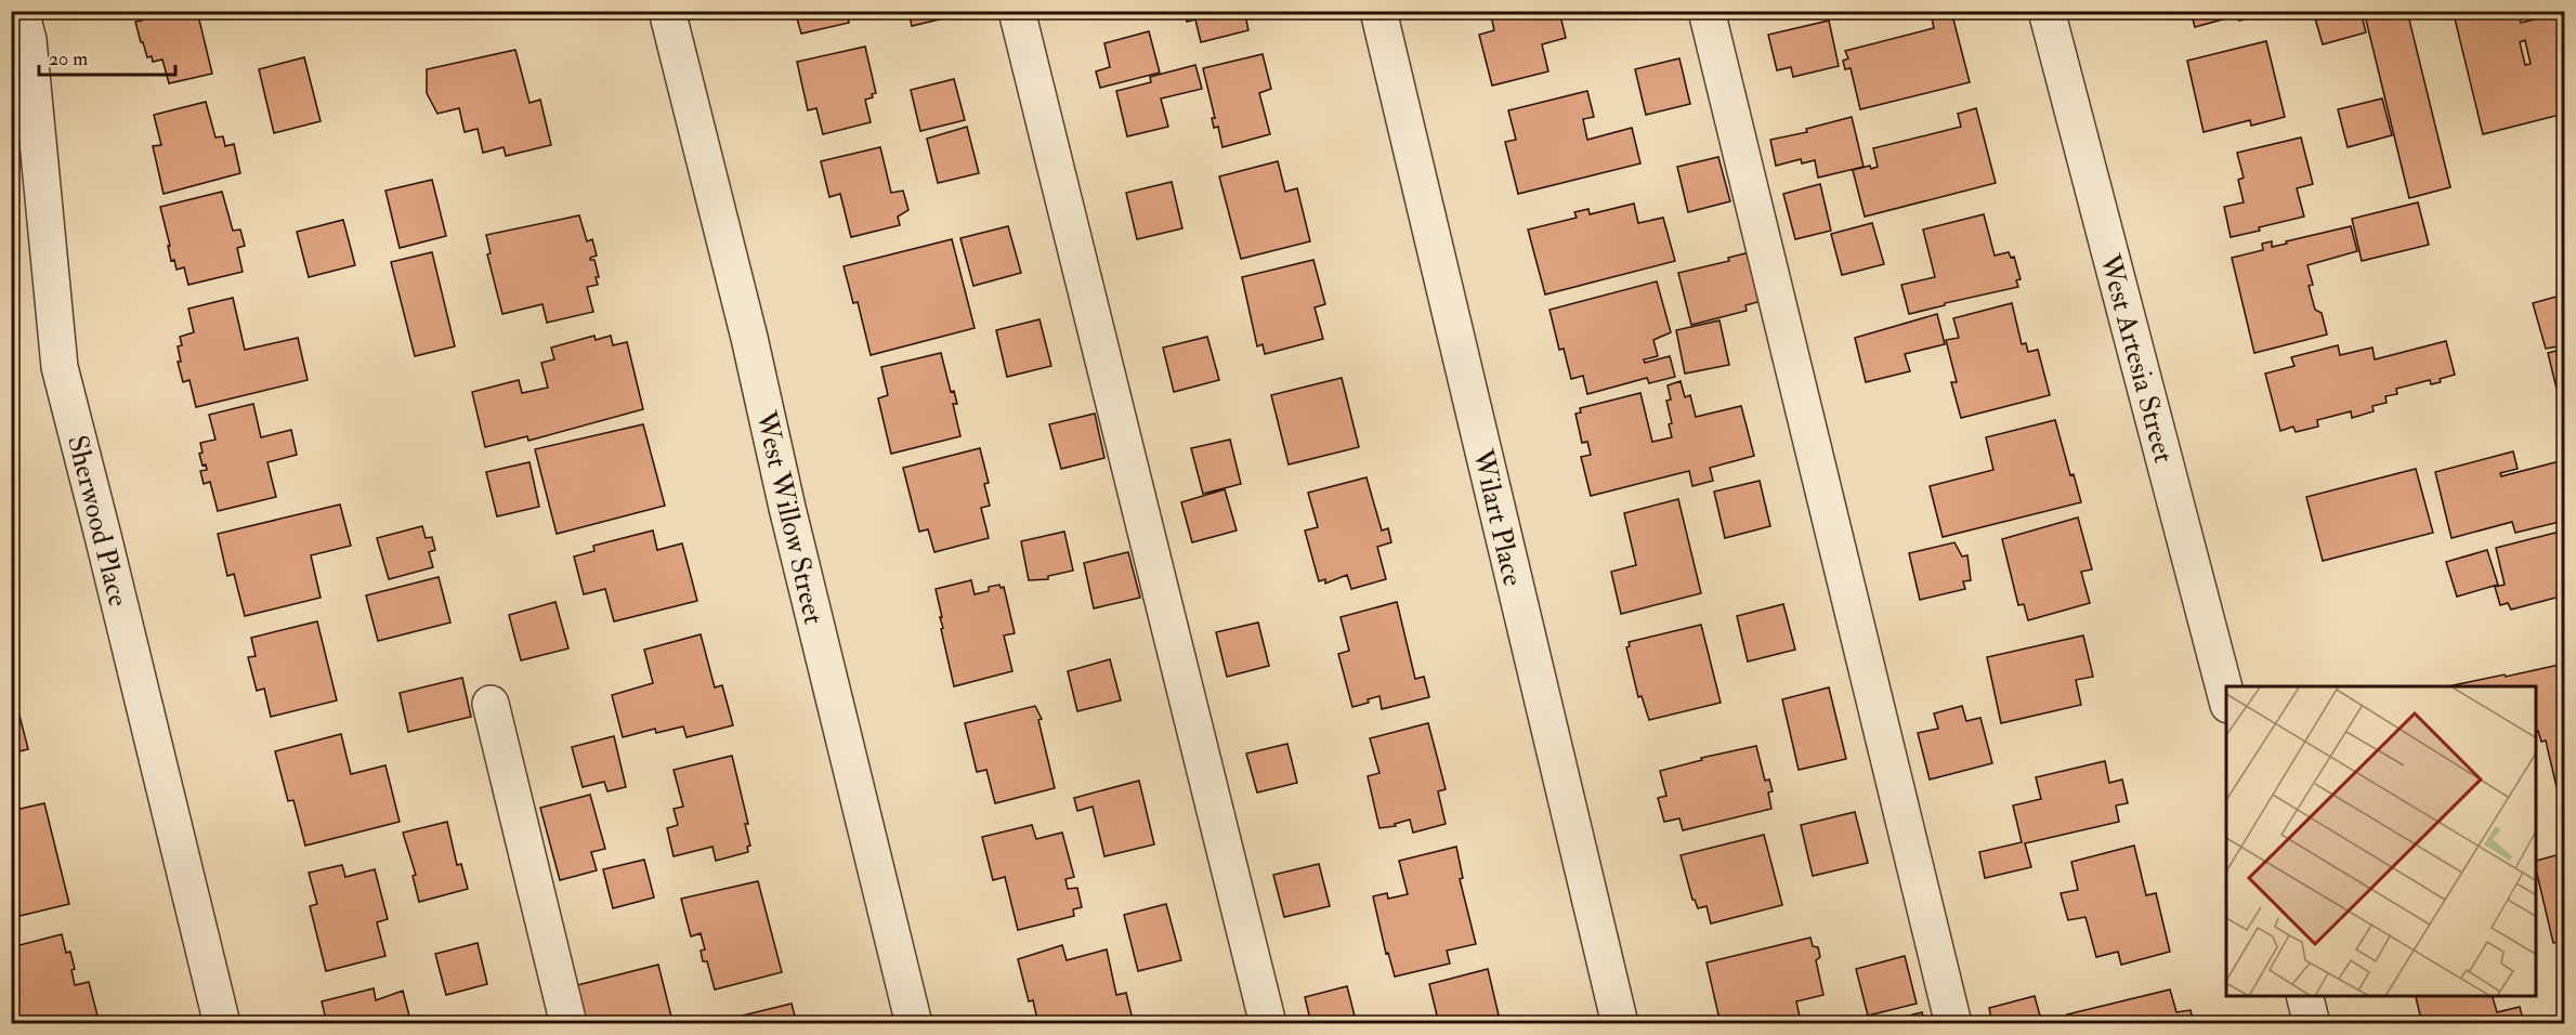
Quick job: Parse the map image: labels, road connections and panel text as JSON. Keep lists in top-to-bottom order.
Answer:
{
  "streets": {
    "street": [
      "West Artesia Street",
      "West Willow Street",
      "Wilart Place",
      "Sherwood Place"
    ]
  },
  "scale_bar": "20 m"
}
